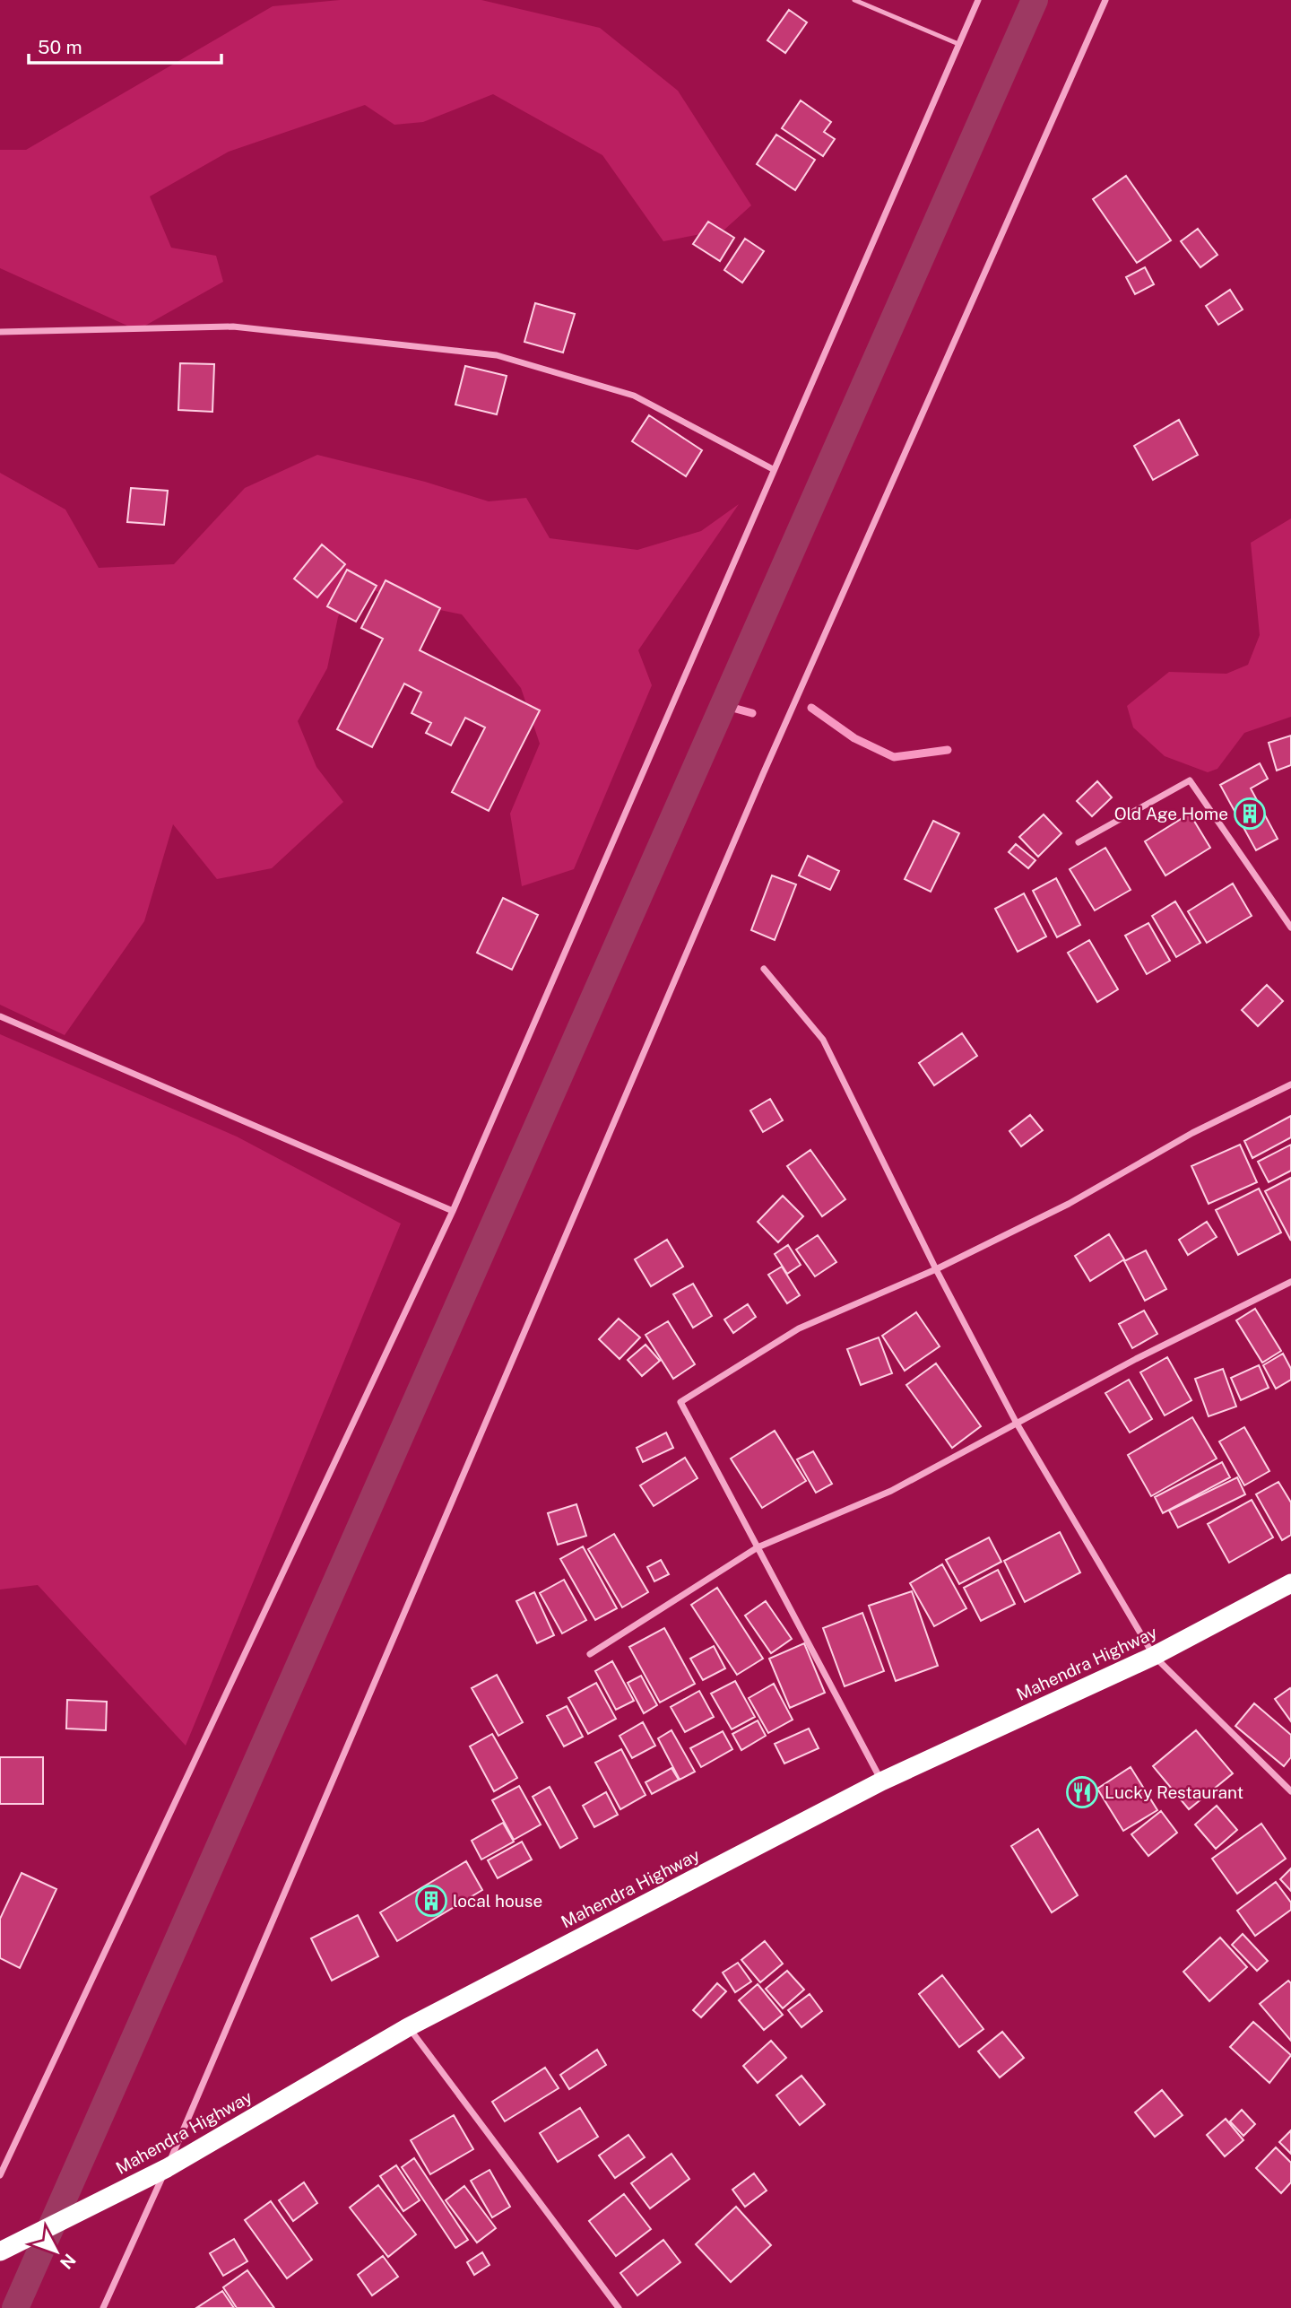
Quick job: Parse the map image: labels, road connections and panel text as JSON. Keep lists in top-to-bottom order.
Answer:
{
  "streets": {
    "highway": ["Mahendra Highway"]
  },
  "places": {
    "building": ["Old Age Home", "local house"],
    "restaurant": ["Lucky Restaurant"]
  },
  "scale_bar": "50 m",
  "north": "bottom right"
}
